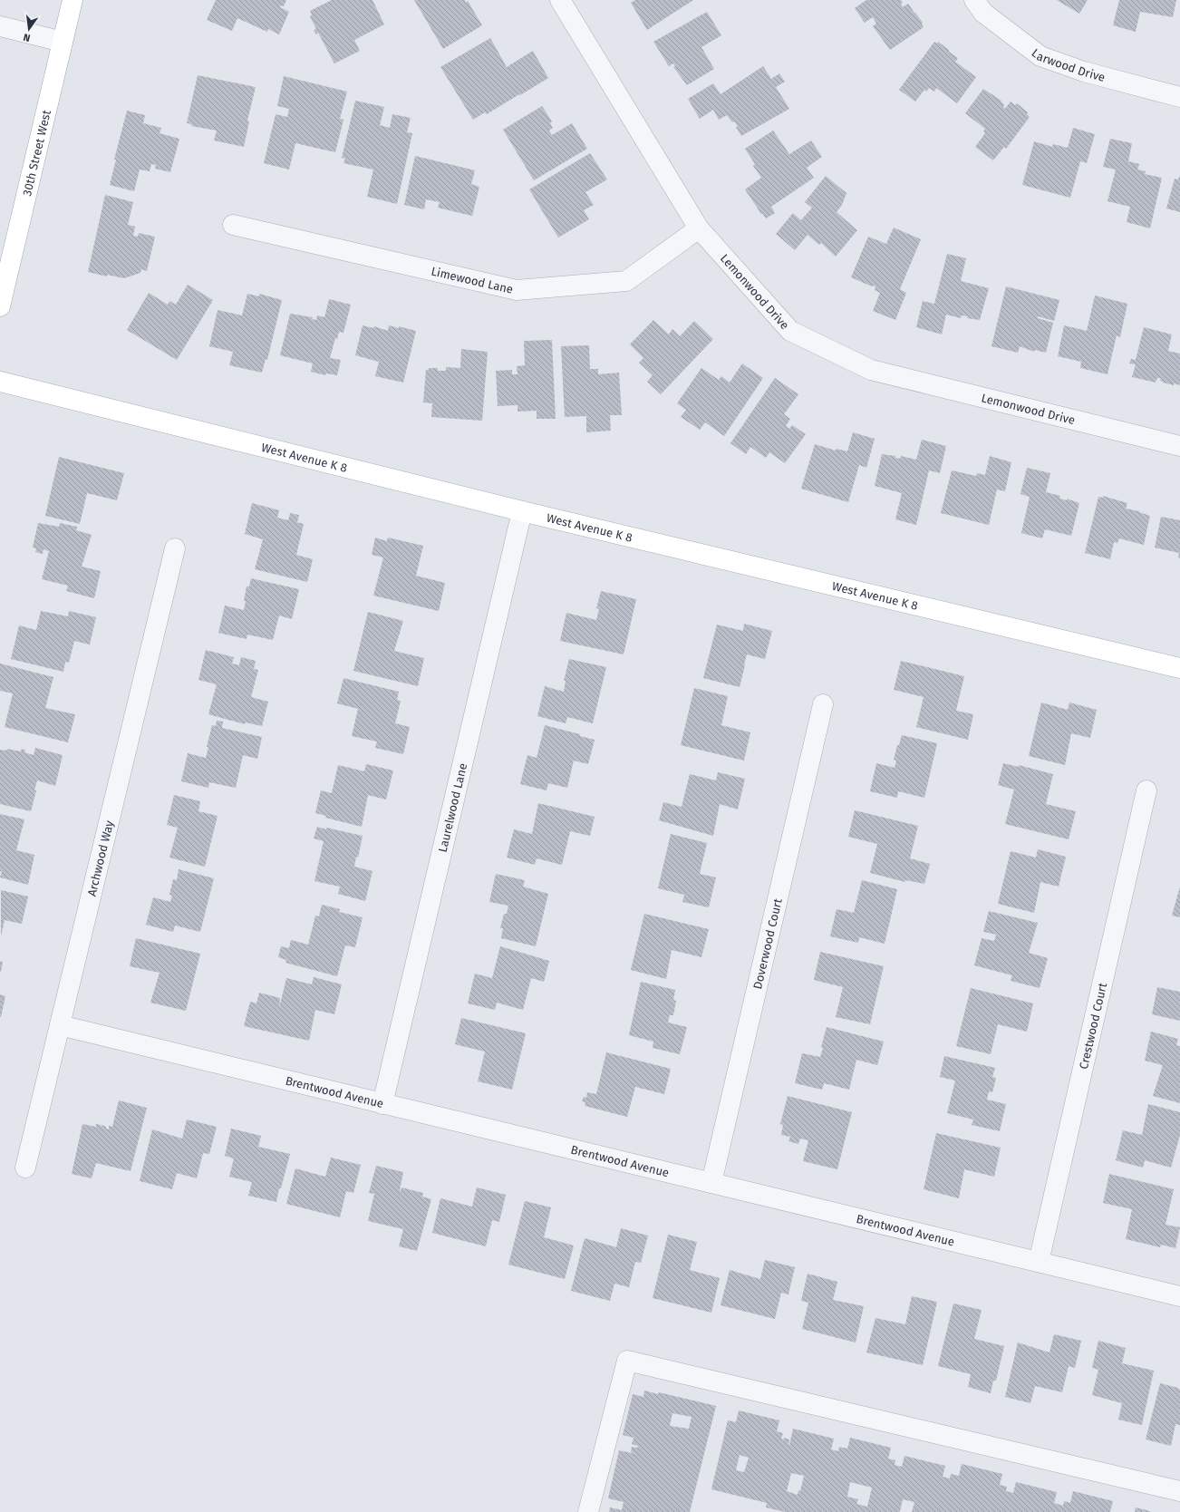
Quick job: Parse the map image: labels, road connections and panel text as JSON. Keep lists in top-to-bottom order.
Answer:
{
  "streets": {
    "street": [
      "Larwood Drive",
      "30th Street West",
      "Limewood Lane",
      "Lemonwood Drive",
      "West Avenue K 8",
      "Laurelwood Lane",
      "Archwood Way",
      "Doverwood Court",
      "Crestwood Court",
      "Brentwood Avenue"
    ]
  },
  "crossings": [
    ["Limewood Lane", "Lemonwood Drive"],
    ["West Avenue K 8", "Laurelwood Lane"],
    ["Laurelwood Lane", "Brentwood Avenue"],
    ["Archwood Way", "Brentwood Avenue"],
    ["Doverwood Court", "Brentwood Avenue"],
    ["Crestwood Court", "Brentwood Avenue"]
  ],
  "north": "bottom"
}
